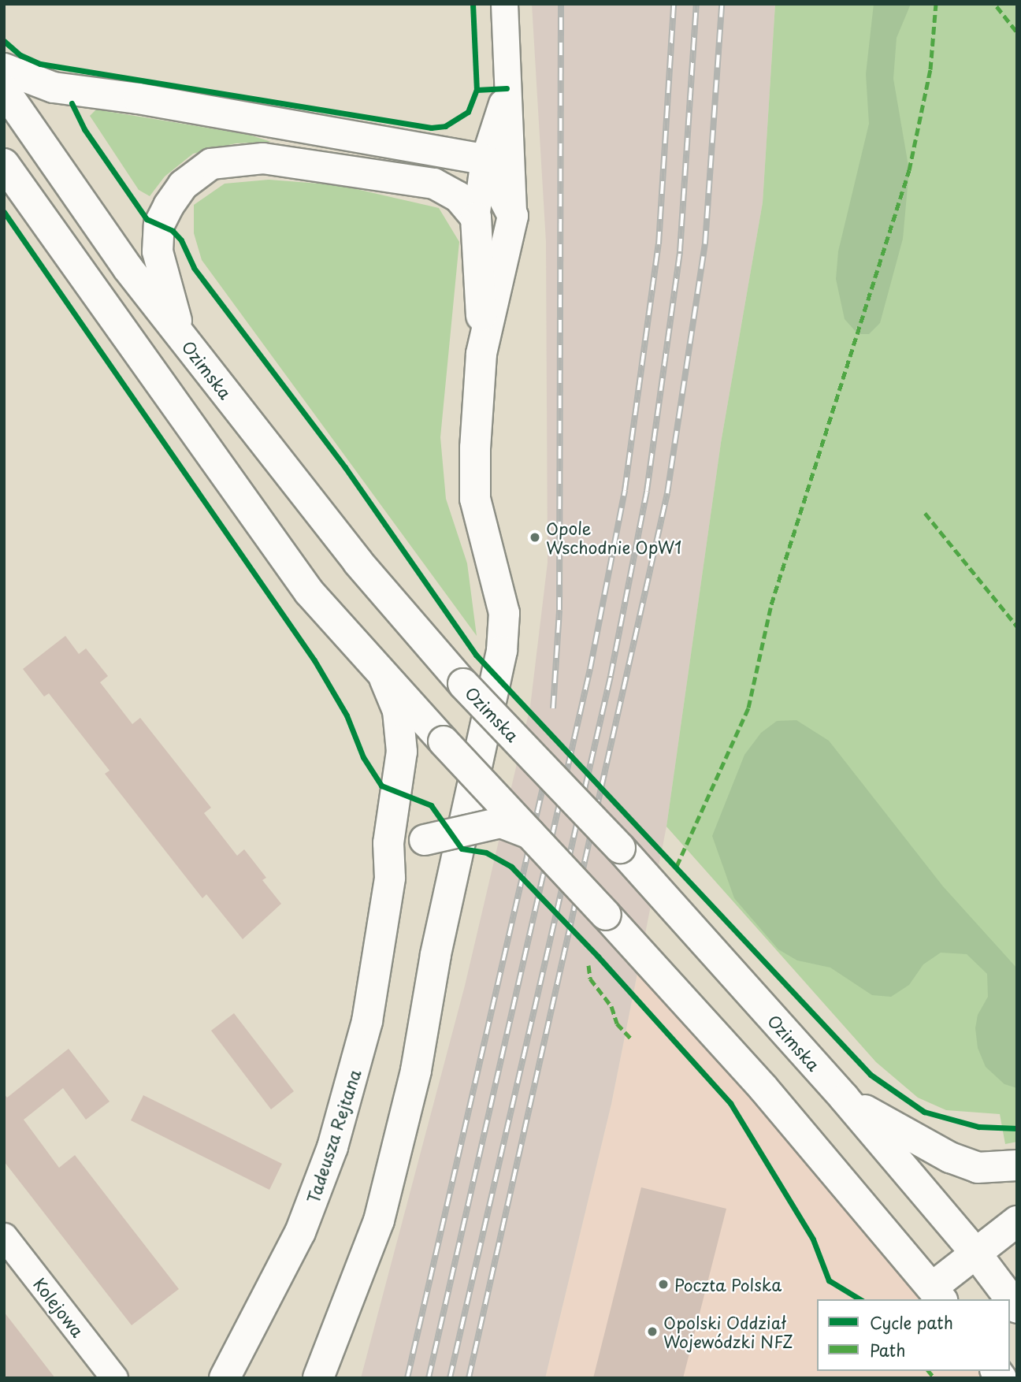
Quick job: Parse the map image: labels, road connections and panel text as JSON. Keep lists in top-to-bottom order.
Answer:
{
  "streets": {
    "street": ["Ozimska", "Tadeusza Rejtana", "Kolejowa"]
  },
  "places": ["Opole Wschodnie OpW1", "Poczta Polska", "Opolski Oddział Wojewódzki NFZ"],
  "legend": ["Cycle path", "Path"]
}
